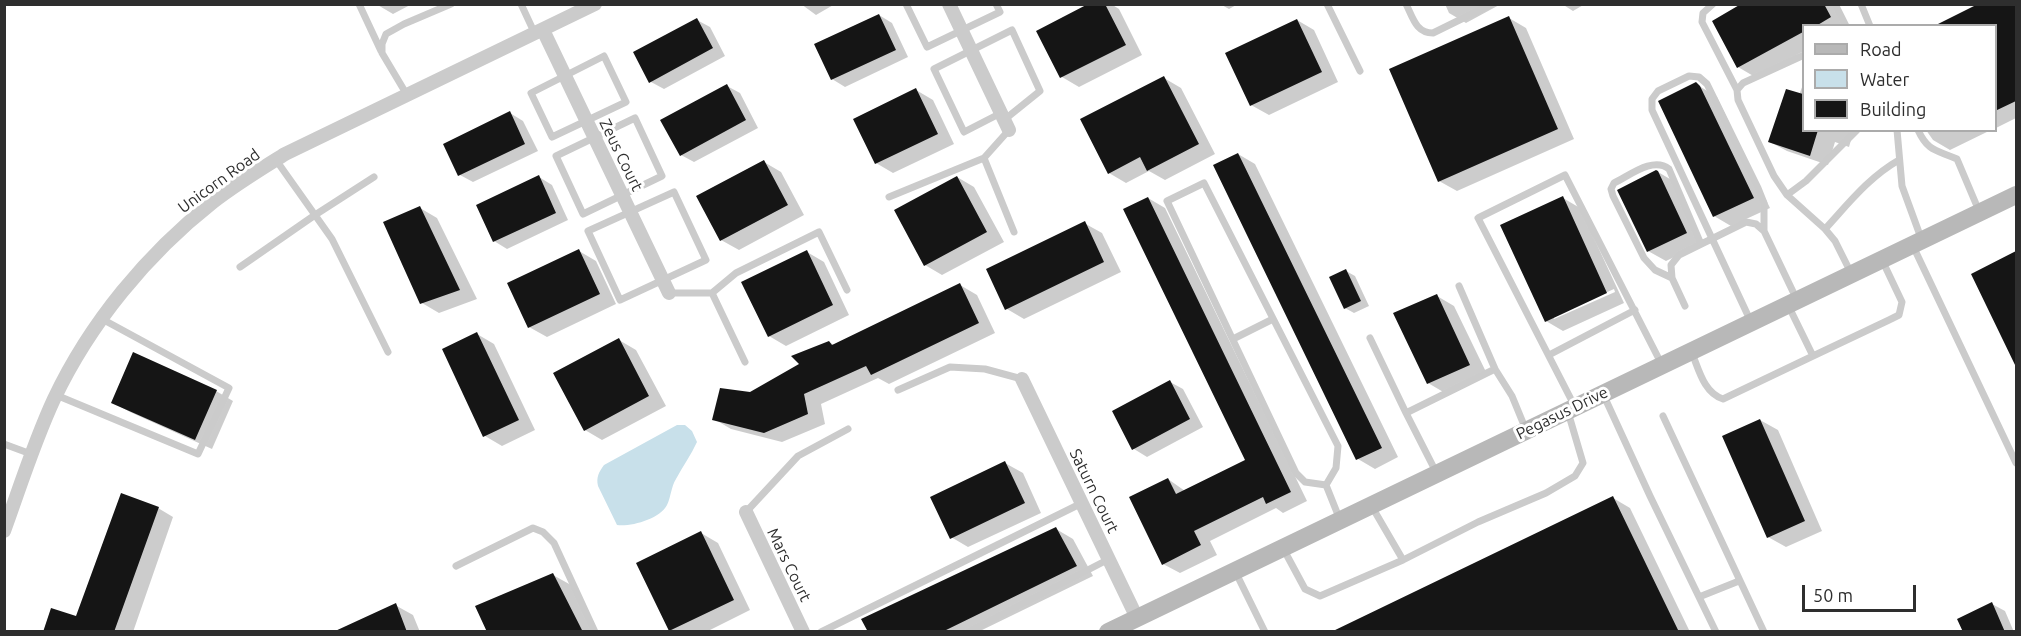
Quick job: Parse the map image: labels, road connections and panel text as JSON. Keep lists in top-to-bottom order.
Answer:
{
  "streets": {
    "street": [
      "Zeus Court",
      "Unicorn Road",
      "Pegasus Drive",
      "Saturn Court",
      "Mars Court"
    ]
  },
  "crossings": [
    ["Zeus Court", "Unicorn Road"],
    ["Pegasus Drive", "Saturn Court"]
  ],
  "legend": ["Road", "Water", "Building"],
  "scale_bar": "50 m"
}
